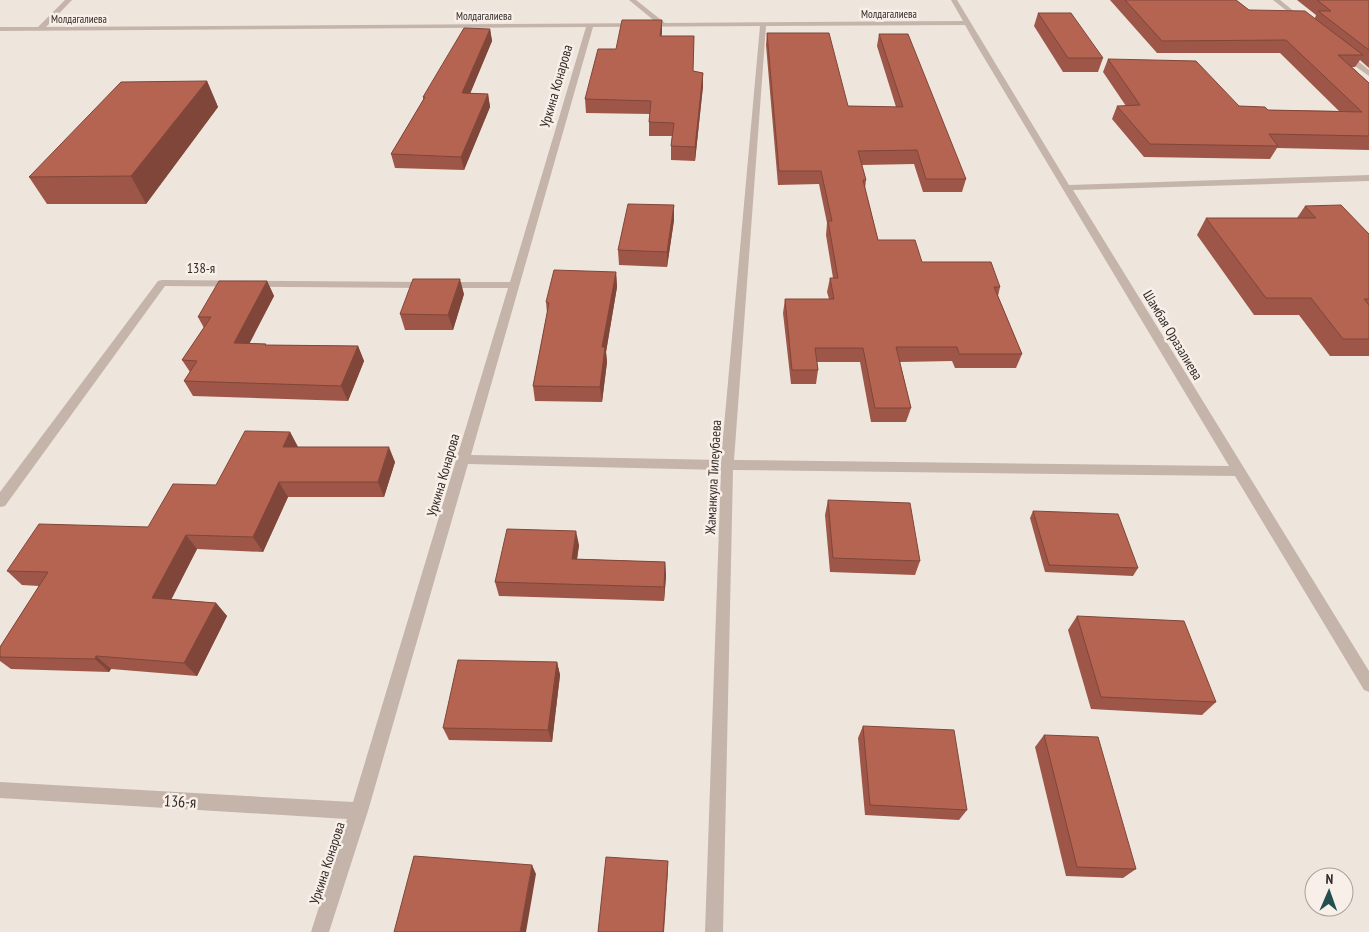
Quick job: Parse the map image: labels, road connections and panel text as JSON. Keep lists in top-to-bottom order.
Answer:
{
  "streets": {
    "street": [
      "Молдагалиева",
      "Уркина Конарова",
      "138-я",
      "Шамбая Оразалиева",
      "Жаманкула Тилеубаева",
      "136-я"
    ]
  },
  "crossings": [
    ["Молдагалиева", "Уркина Конарова"],
    ["Молдагалиева", "Шамбая Оразалиева"],
    ["Молдагалиева", "Жаманкула Тилеубаева"],
    ["Уркина Конарова", "138-я"],
    ["Уркина Конарова", "136-я"]
  ],
  "north": "top"
}
